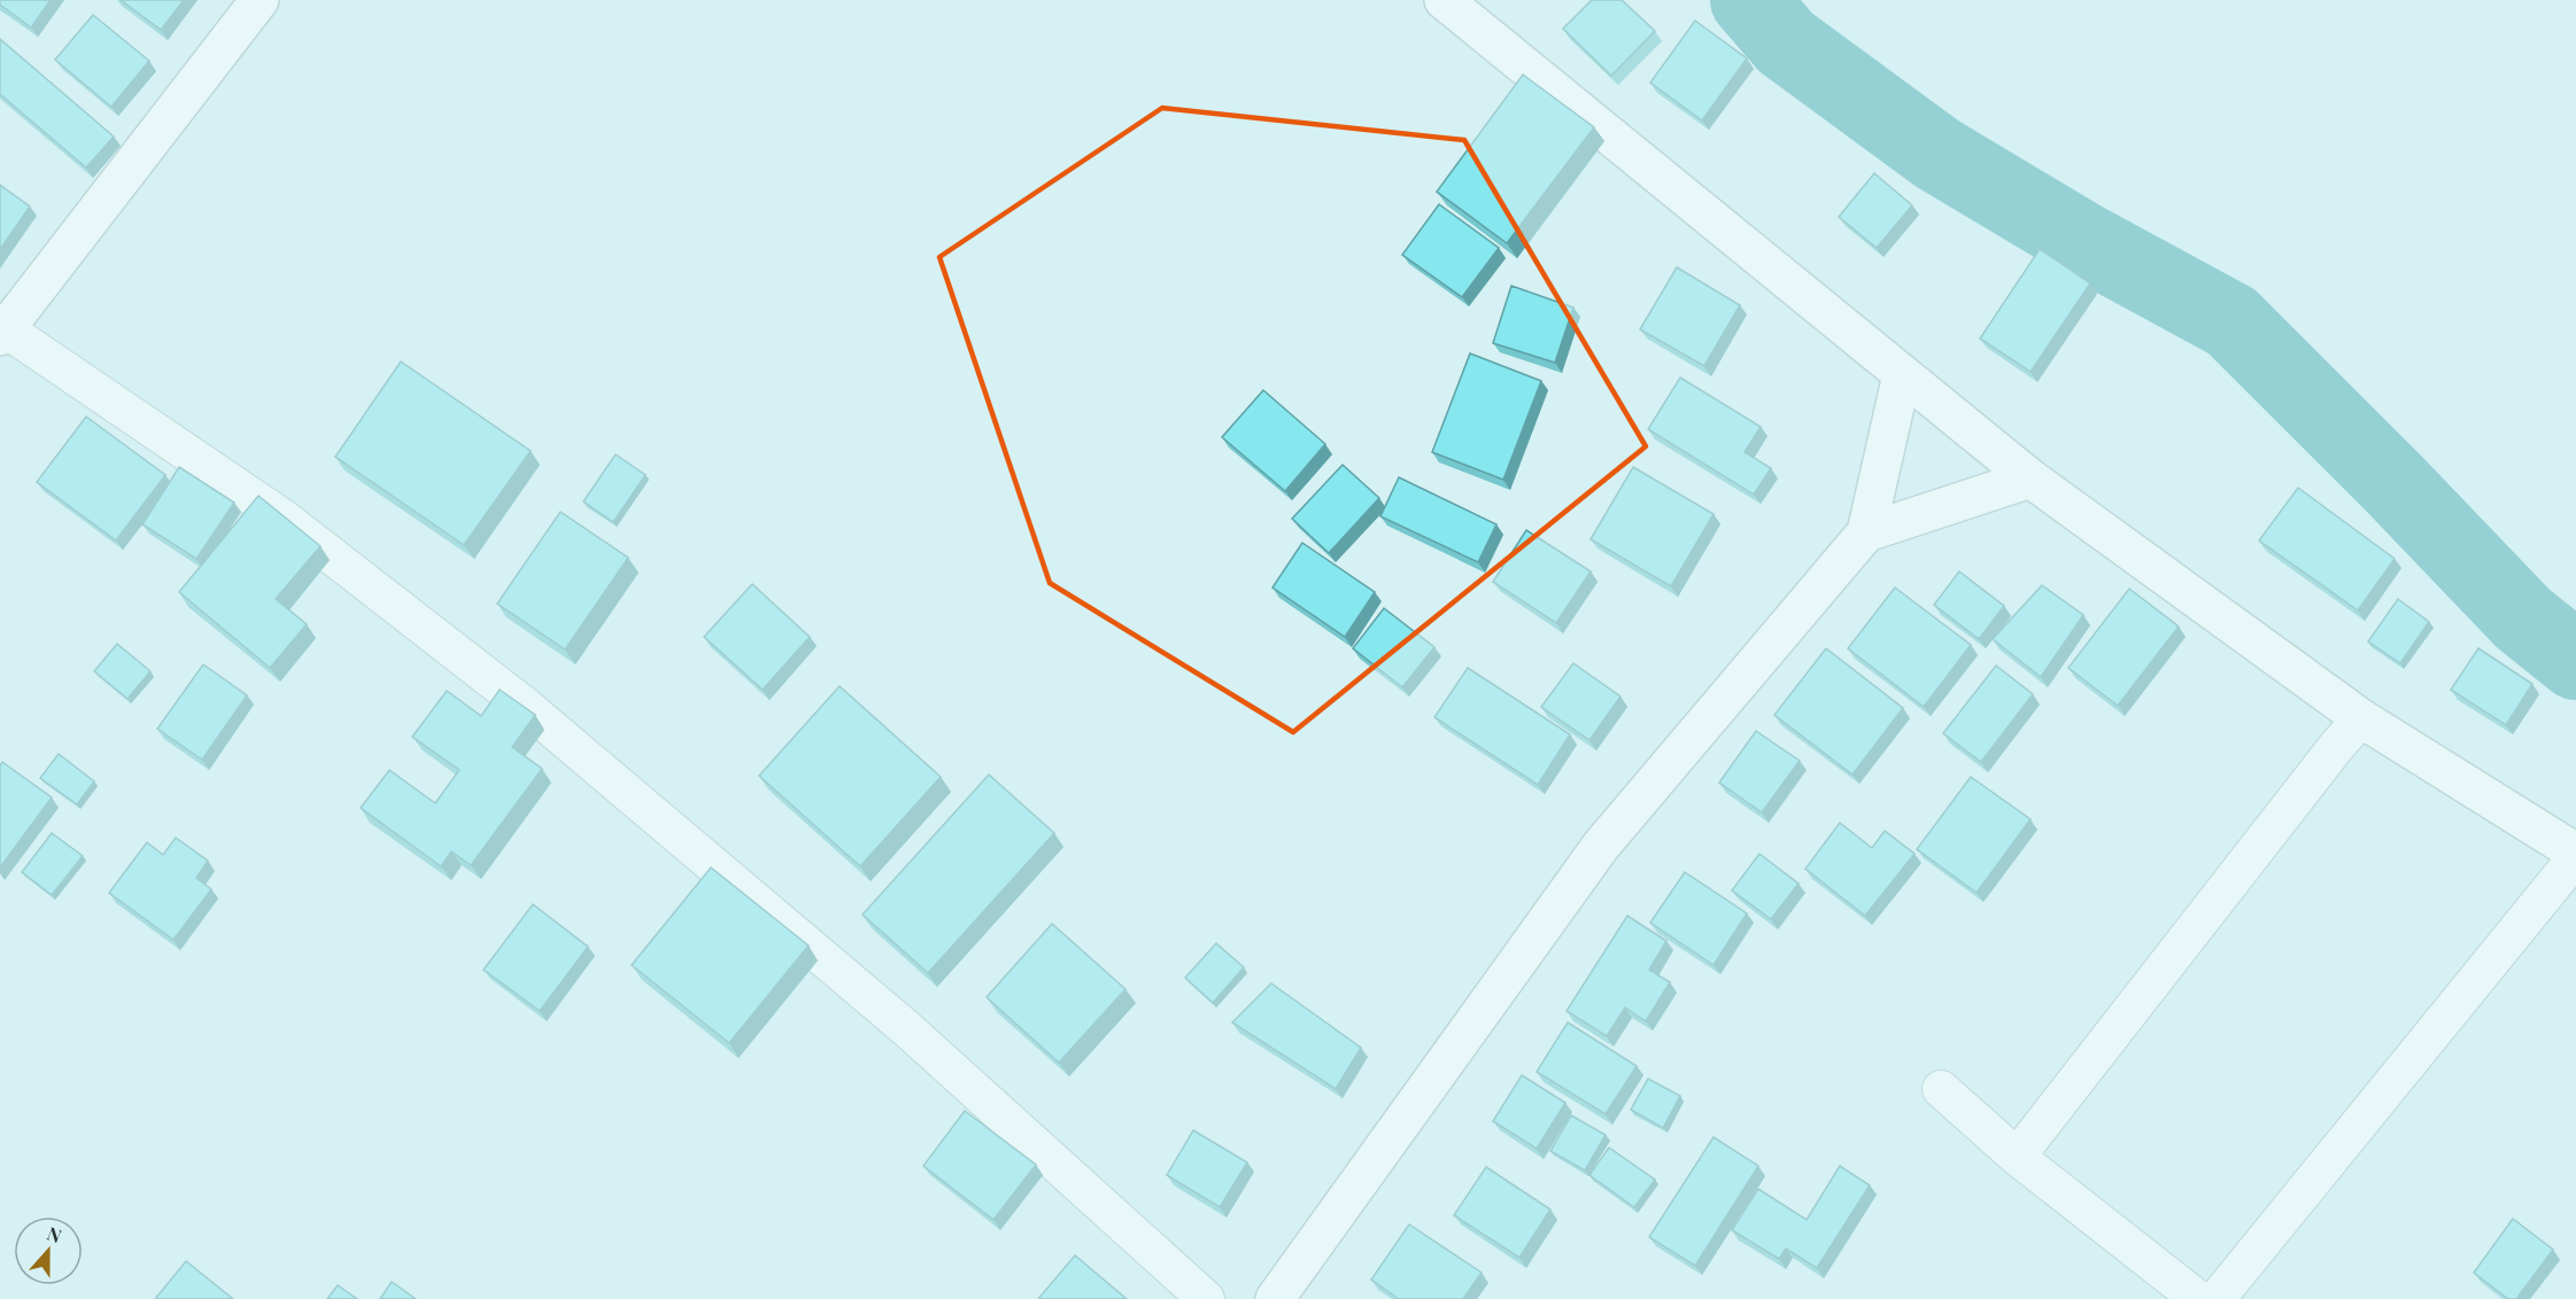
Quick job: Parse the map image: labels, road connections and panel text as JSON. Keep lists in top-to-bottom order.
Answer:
{
  "north": "top"
}
